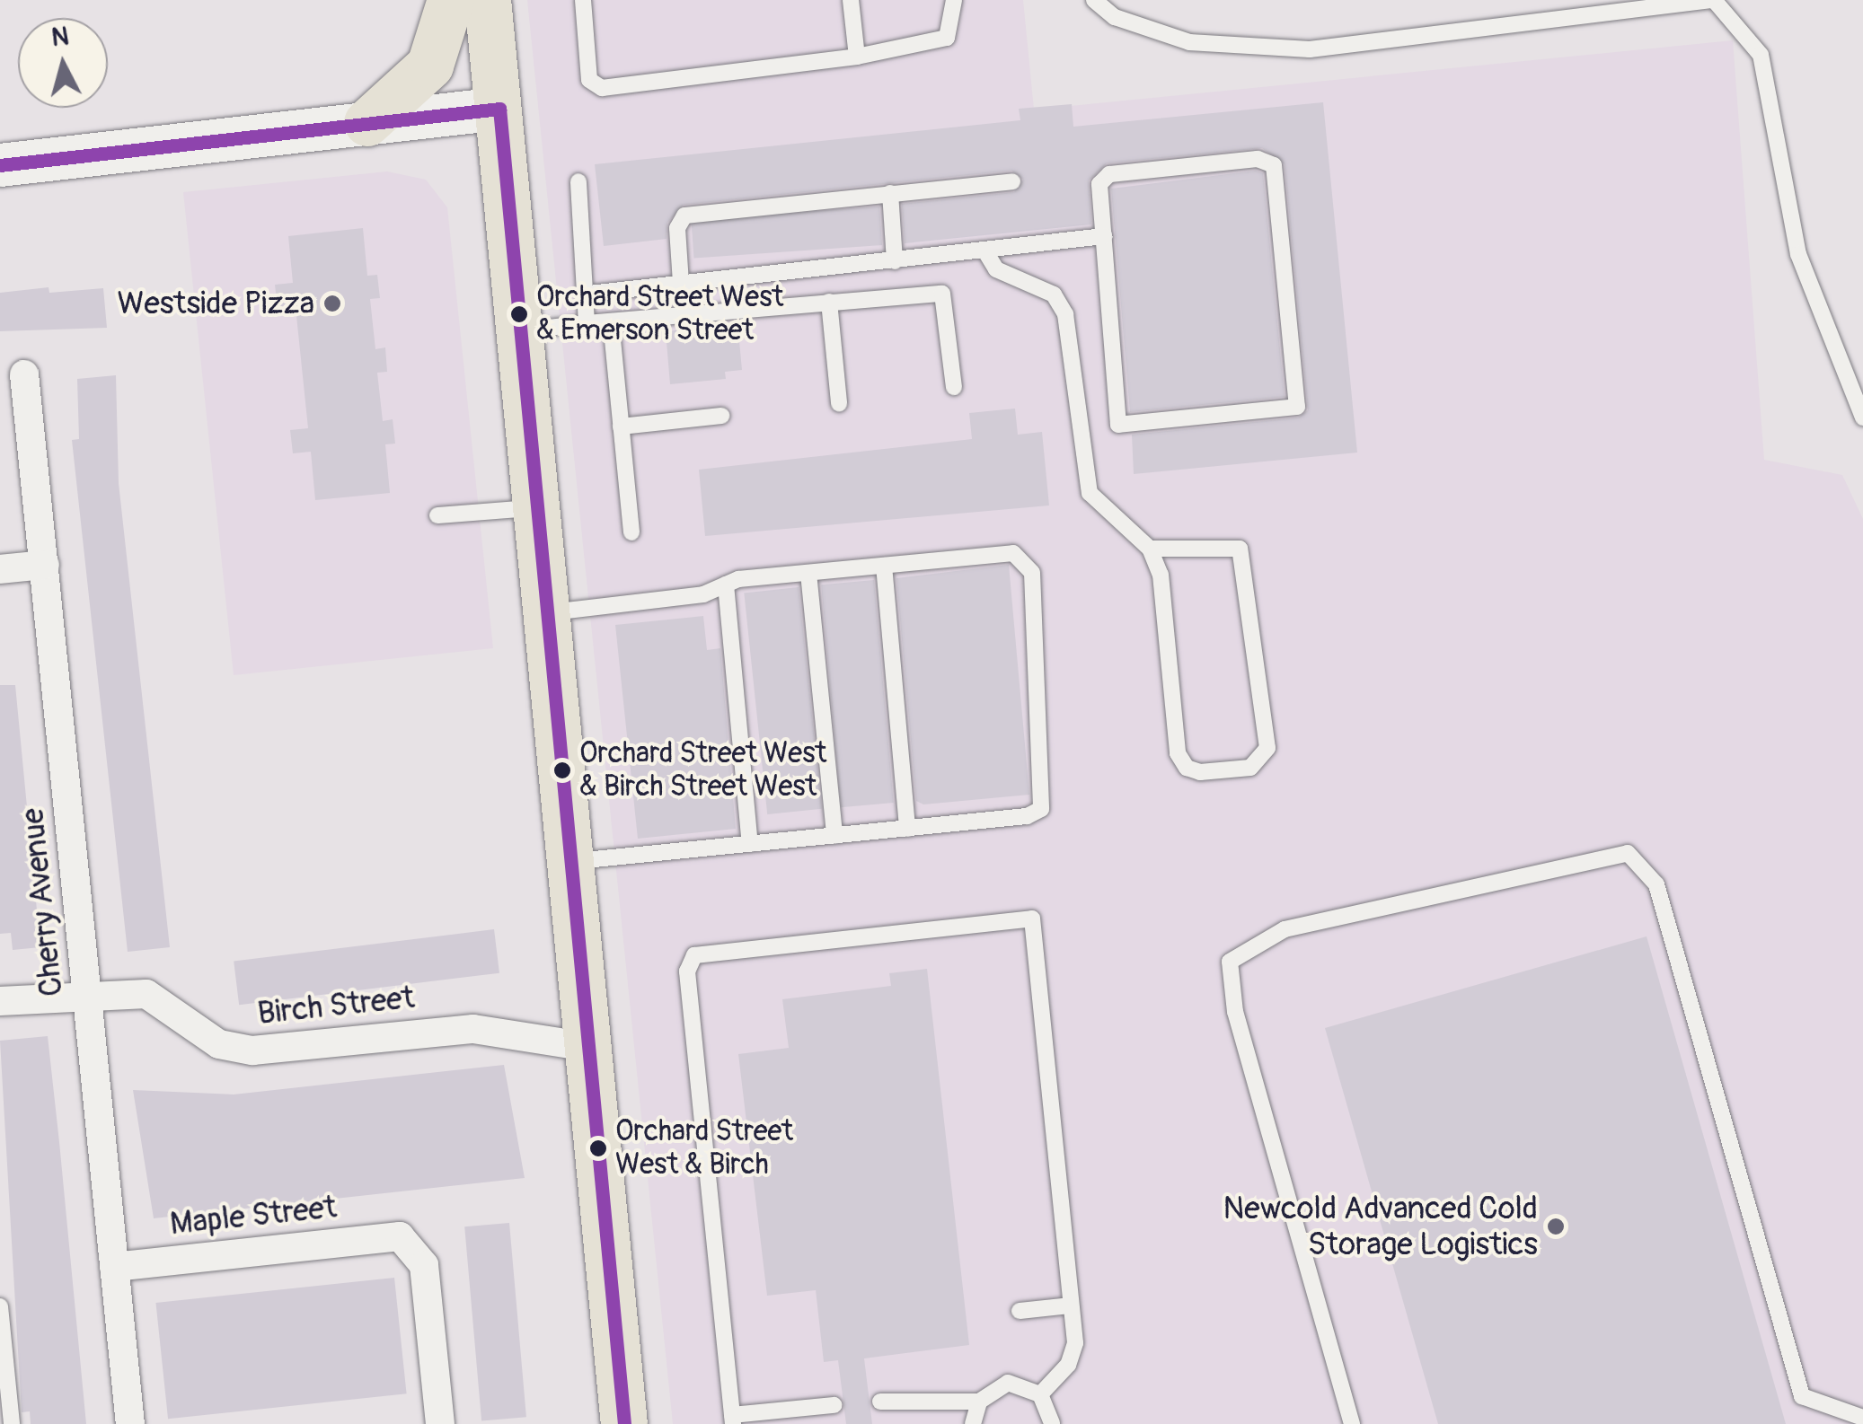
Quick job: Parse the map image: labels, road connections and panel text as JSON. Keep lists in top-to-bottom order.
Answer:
{
  "streets": {
    "street": ["Cherry Avenue", "Birch Street", "Maple Street"]
  },
  "crossings": [
    ["Cherry Avenue", "Birch Street"],
    ["Cherry Avenue", "Maple Street"]
  ],
  "places": [
    "Westside Pizza",
    "Orchard Street West & Emerson Street",
    "Orchard Street West & Birch Street West",
    "Orchard Street West & Birch",
    "Newcold Advanced Cold Storage Logistics"
  ],
  "north": "top"
}
